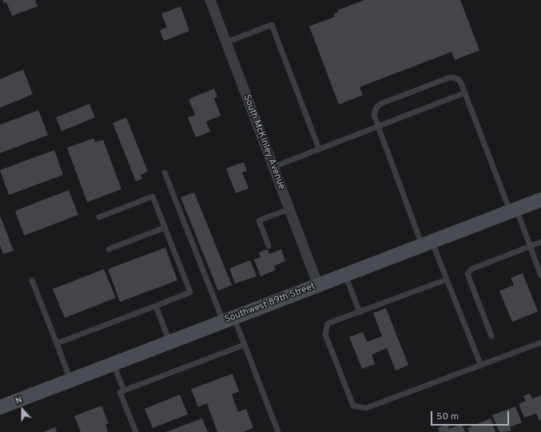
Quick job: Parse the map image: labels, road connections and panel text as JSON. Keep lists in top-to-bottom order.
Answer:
{
  "streets": {
    "main road": ["Southwest 89th Street"],
    "street": ["South McKinley Avenue"]
  },
  "crossings": [
    ["South McKinley Avenue", "Southwest 89th Street"]
  ],
  "scale_bar": "50 m",
  "north": "top"
}
